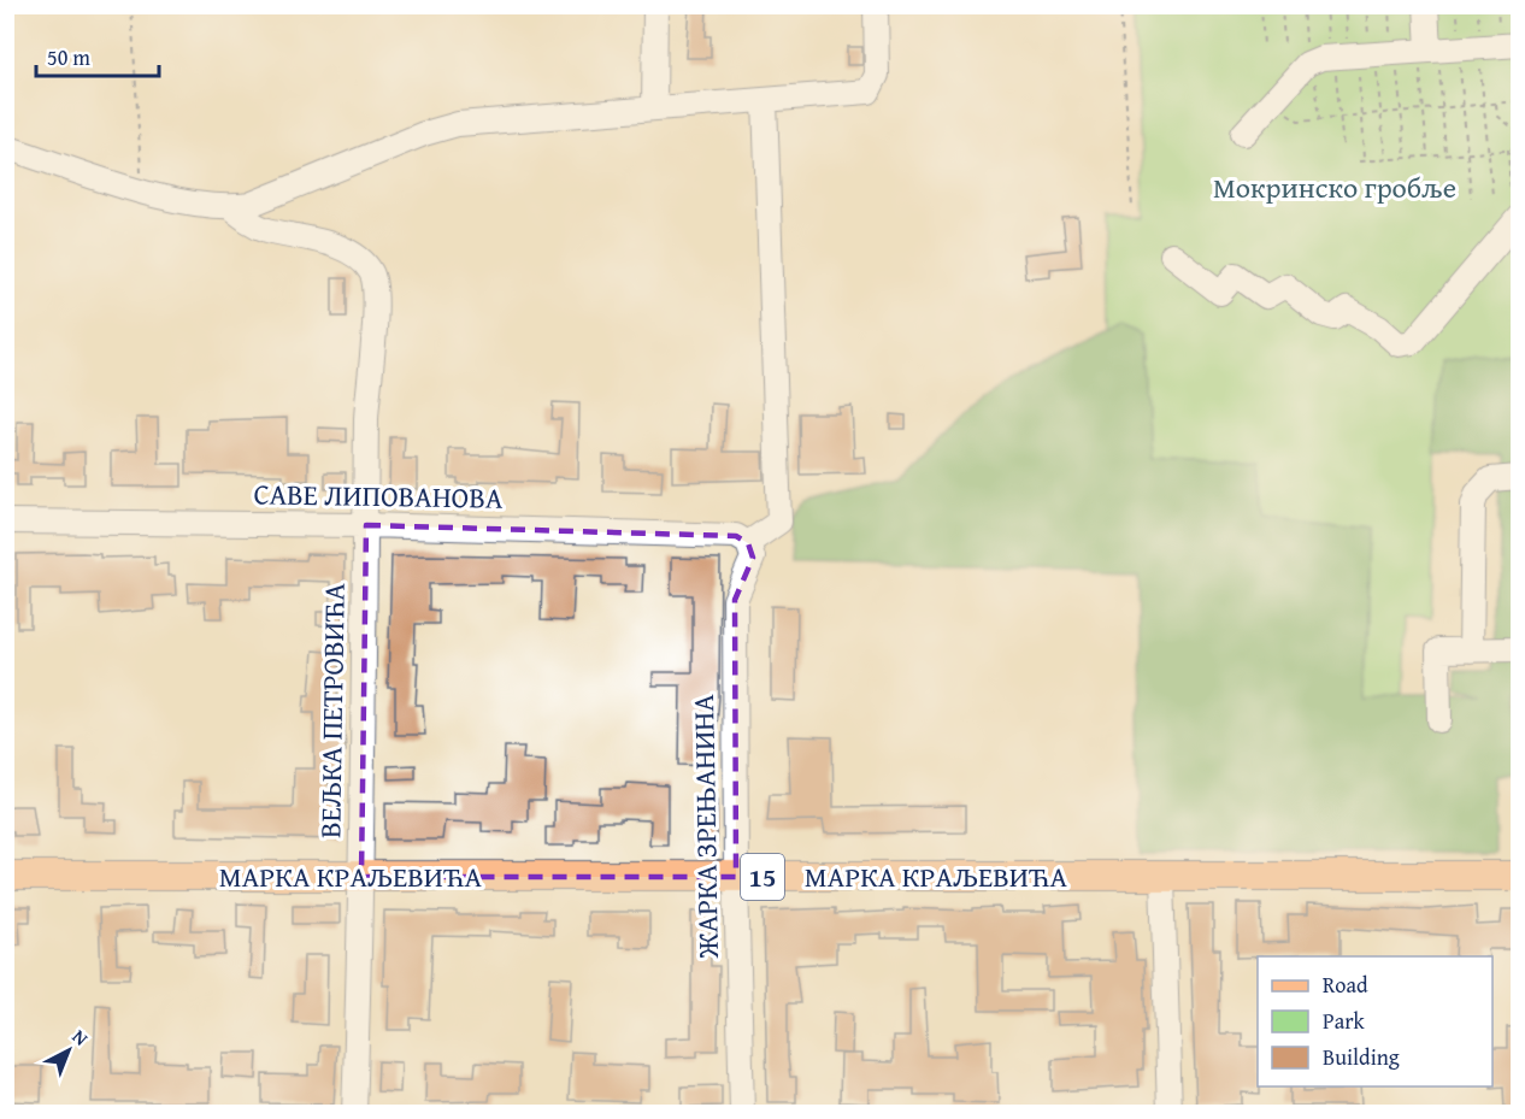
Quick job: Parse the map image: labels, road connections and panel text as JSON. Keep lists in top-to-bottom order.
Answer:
{
  "streets": {
    "main road": ["МАРКА КРАЉЕВИЋА", "15"],
    "street": ["САВЕ ЛИПОВАНОВА", "ВЕЉКА ПЕТРОВИЋА", "ЖАРКА ЗРЕЊАНИНА"]
  },
  "crossings": [
    ["САВЕ ЛИПОВАНОВА", "ВЕЉКА ПЕТРОВИЋА"],
    ["САВЕ ЛИПОВАНОВА", "ЖАРКА ЗРЕЊАНИНА"],
    ["ВЕЉКА ПЕТРОВИЋА", "МАРКА КРАЉЕВИЋА"],
    ["ЖАРКА ЗРЕЊАНИНА", "МАРКА КРАЉЕВИЋА"]
  ],
  "parks": ["Мокринско гробље"],
  "legend": ["Road", "Park", "Building"],
  "scale_bar": "50 m",
  "north": "top right"
}
